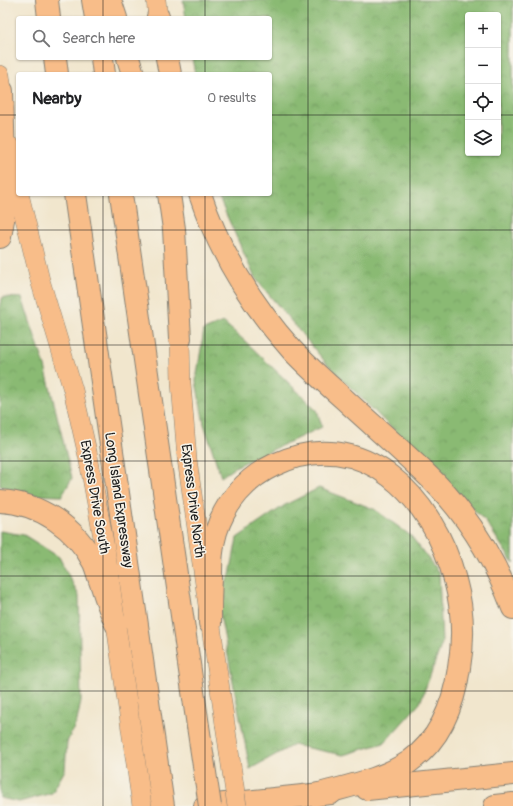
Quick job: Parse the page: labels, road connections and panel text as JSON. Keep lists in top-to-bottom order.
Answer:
{
  "streets": {
    "highway": ["Long Island Expressway"],
    "main road": ["Express Drive South", "Express Drive North"]
  },
  "crossings": [
    ["Express Drive South", "Long Island Expressway"]
  ],
  "page": {
    "map_buttons": ["+", "−"],
    "search": "Search here",
    "heading": ["Nearby", "0 results"]
  }
}
